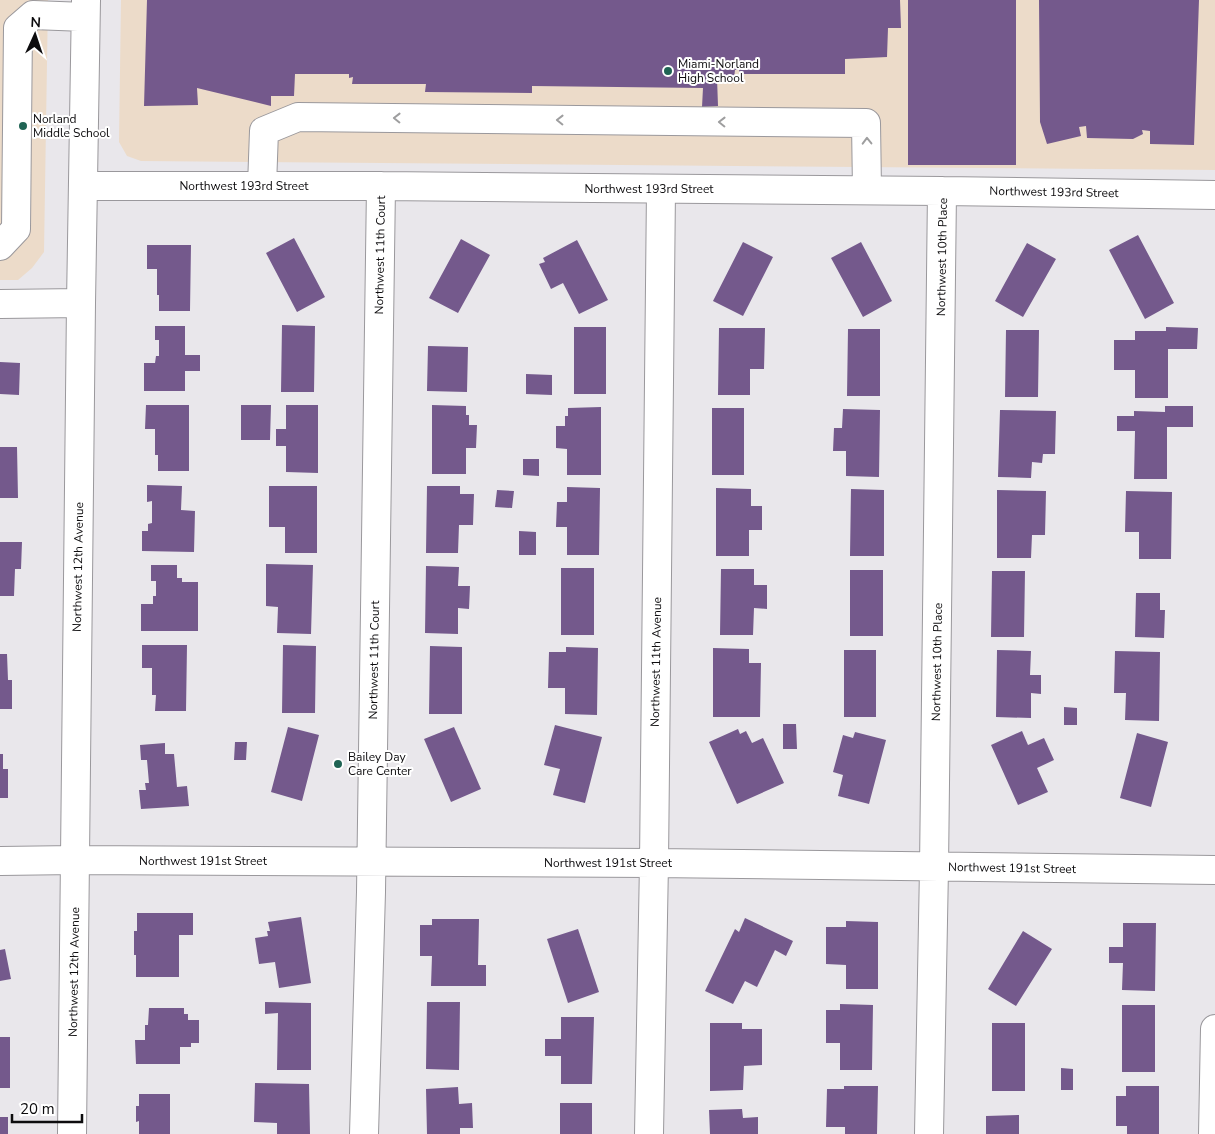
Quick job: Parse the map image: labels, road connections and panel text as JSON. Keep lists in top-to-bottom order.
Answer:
{
  "streets": {
    "street": [
      "Northwest 193rd Street",
      "Northwest 11th Court",
      "Northwest 10th Place",
      "Northwest 12th Avenue",
      "Northwest 11th Avenue",
      "Northwest 191st Street"
    ]
  },
  "crossings": [
    ["Northwest 193rd Street", "Northwest 11th Court"],
    ["Northwest 193rd Street", "Northwest 10th Place"],
    ["Northwest 193rd Street", "Northwest 12th Avenue"],
    ["Northwest 193rd Street", "Northwest 11th Avenue"],
    ["Northwest 11th Court", "Northwest 191st Street"],
    ["Northwest 10th Place", "Northwest 191st Street"],
    ["Northwest 12th Avenue", "Northwest 191st Street"],
    ["Northwest 11th Avenue", "Northwest 191st Street"]
  ],
  "places": ["Miami-Norland High School", "Norland Middle School", "Bailey Day Care Center"],
  "scale_bar": "20 m",
  "north": "top"
}
